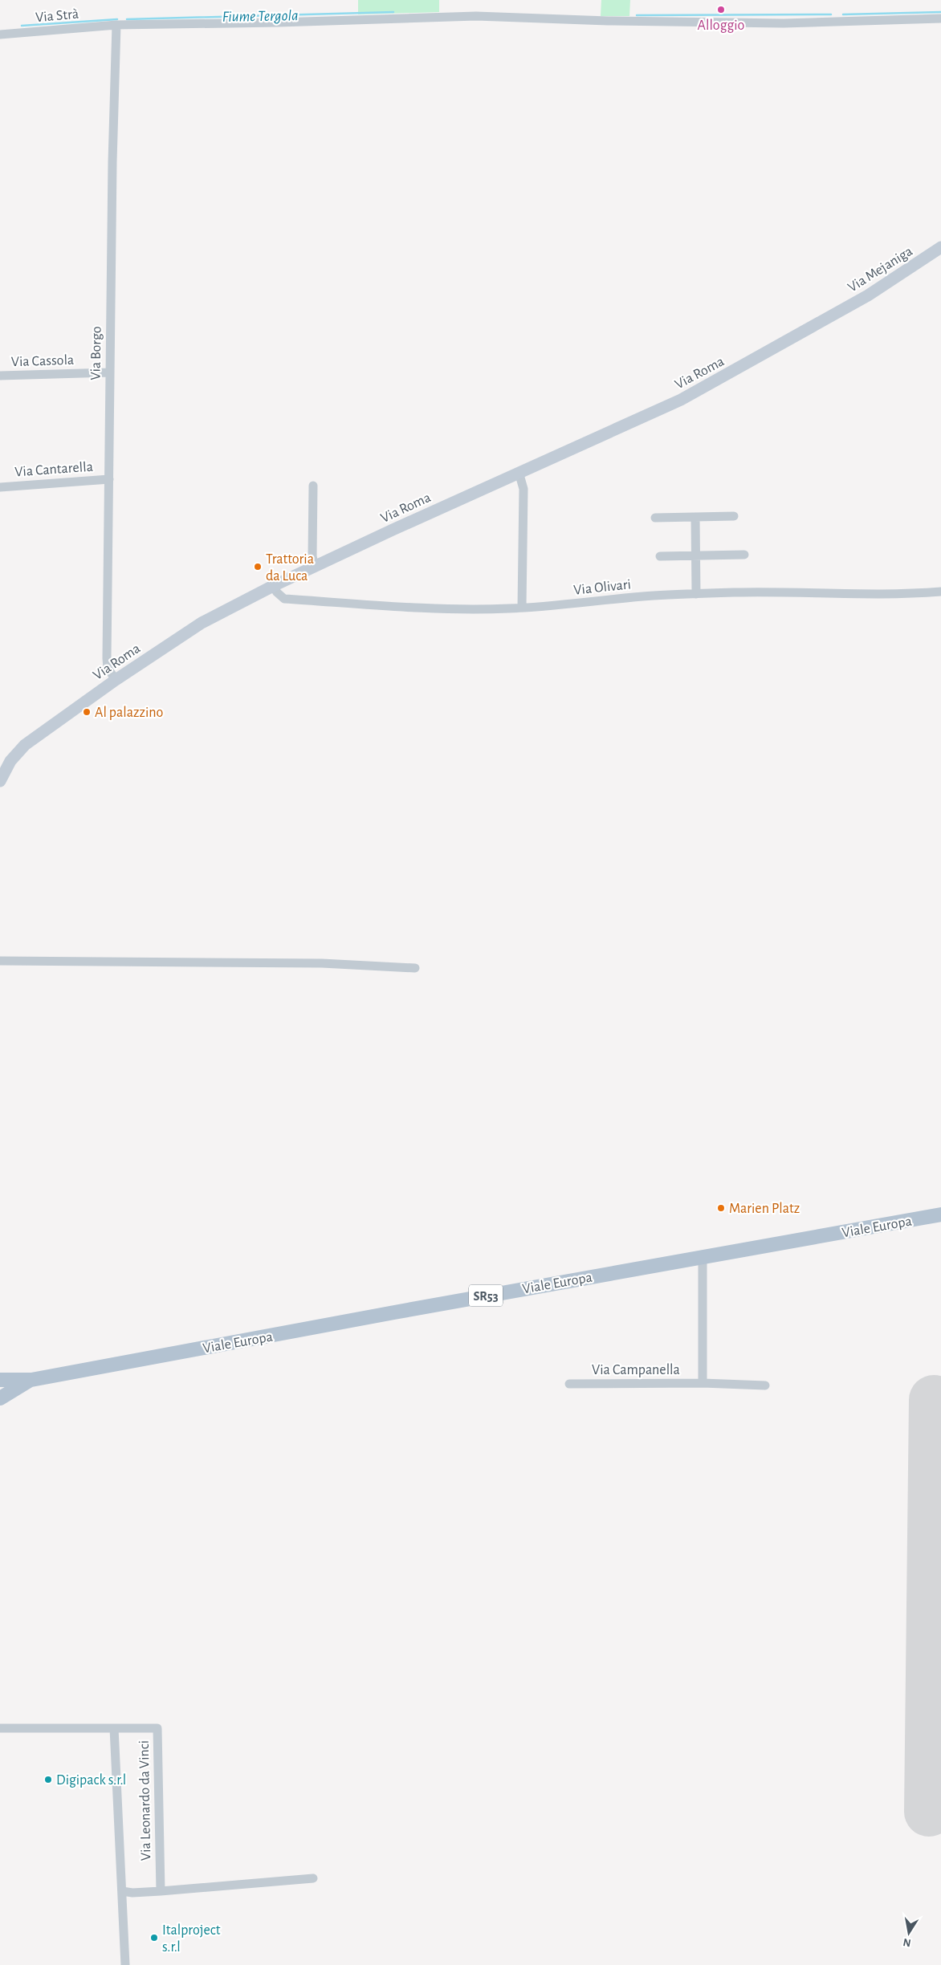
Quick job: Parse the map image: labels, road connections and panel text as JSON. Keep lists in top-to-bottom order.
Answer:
{
  "streets": {
    "main road": [
      "Via Mejaniga",
      "Via Roma",
      "Viale Europa",
      "SR53"
    ],
    "street": [
      "Via Strà",
      "Via Borgo",
      "Via Cassola",
      "Via Cantarella",
      "Via Olivari",
      "Via Campanella",
      "Via Leonardo da Vinci"
    ]
  },
  "crossings": [
    ["Via Strà", "Via Borgo"],
    ["Via Mejaniga", "Via Roma"],
    ["Via Borgo", "Via Cassola"],
    ["Via Borgo", "Via Roma"],
    ["Via Borgo", "Via Cantarella"],
    ["Via Roma", "Via Olivari"]
  ],
  "water": ["Fiume Tergola"],
  "places": [
    "Alloggio",
    "Trattoria da Luca",
    "Al palazzino",
    "Marien Platz",
    "Digipack s.r.l",
    "Italproject s.r.l"
  ],
  "north": "bottom"
}
